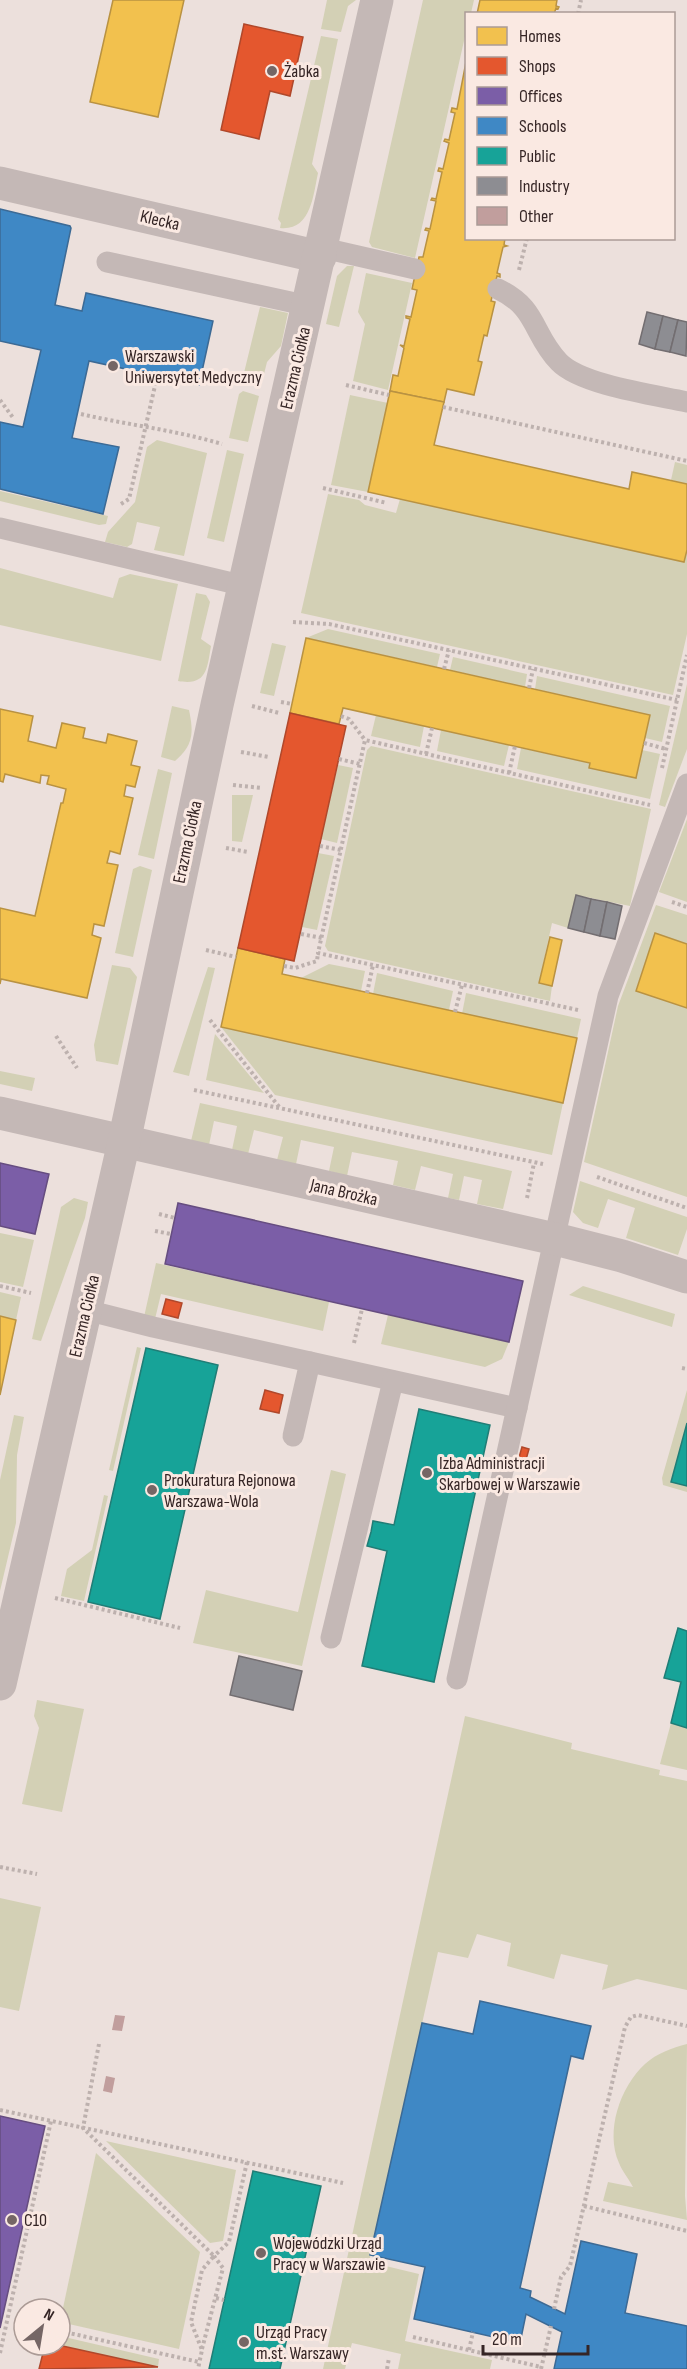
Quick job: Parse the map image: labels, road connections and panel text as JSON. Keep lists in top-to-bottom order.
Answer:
{
  "streets": {
    "street": ["Klecka", "Erazma Ciołka", "Jana Brożka"]
  },
  "crossings": [
    ["Klecka", "Erazma Ciołka"],
    ["Erazma Ciołka", "Jana Brożka"]
  ],
  "places": [
    "Żabka",
    "Warszawski Uniwersytet Medyczny",
    "Izba Administracji Skarbowej w Warszawie",
    "Prokuratura Rejonowa Warszawa-Wola",
    "C10",
    "Wojewódzki Urząd Pracy w Warszawie",
    "Urząd Pracy m.st. Warszawy"
  ],
  "legend": [
    "Homes",
    "Shops",
    "Offices",
    "Schools",
    "Public",
    "Industry",
    "Other"
  ],
  "scale_bar": "20 m",
  "north": "top right"
}
